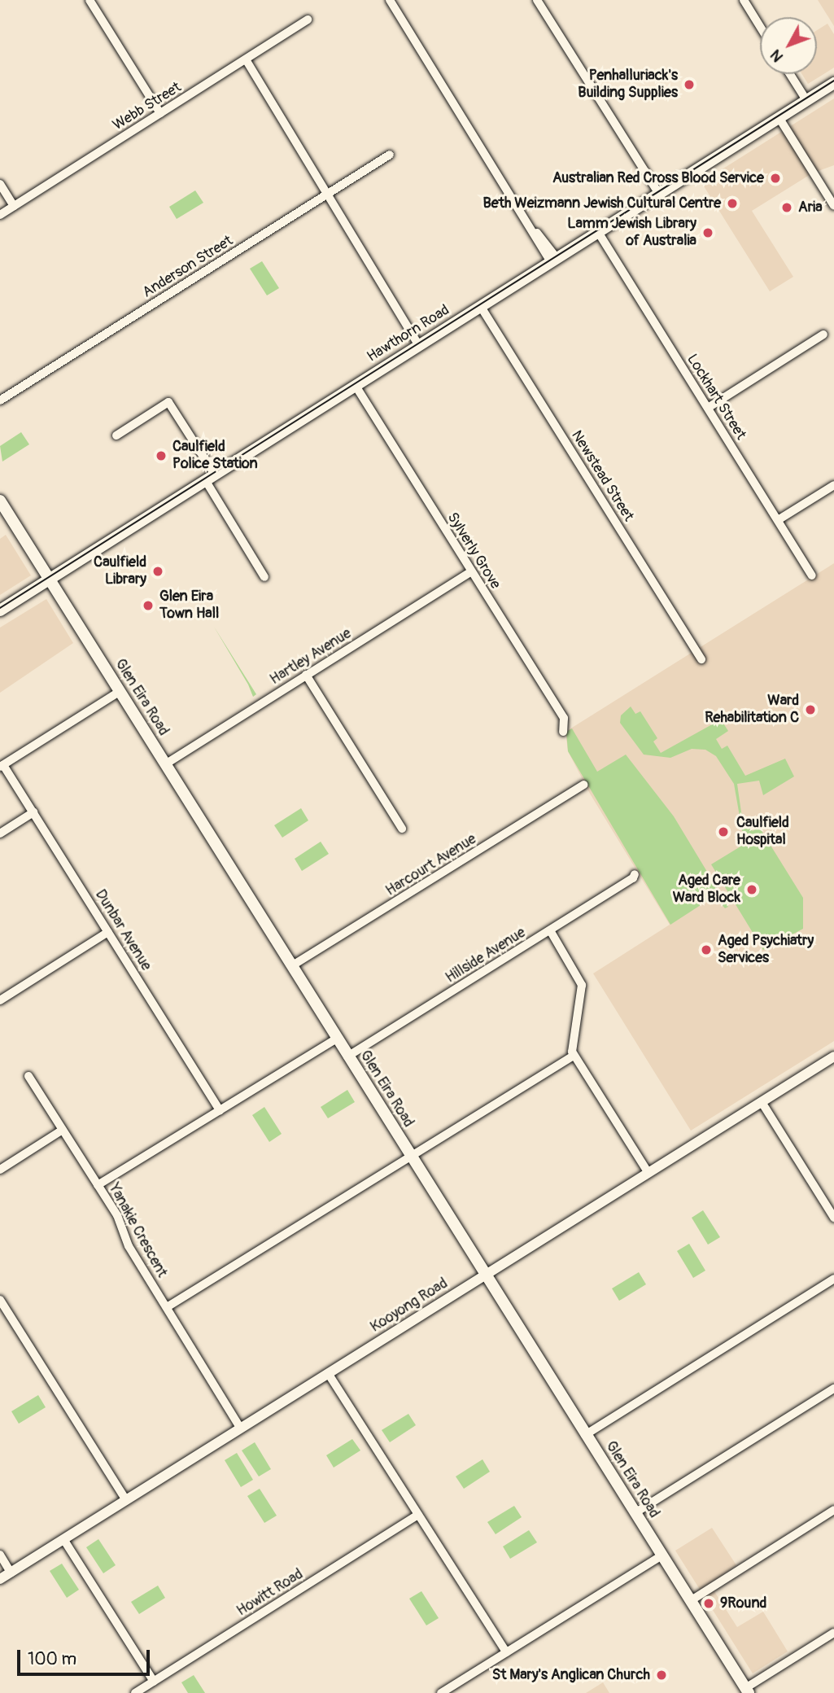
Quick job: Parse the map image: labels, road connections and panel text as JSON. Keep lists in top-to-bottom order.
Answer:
{
  "streets": {
    "main road": ["Hawthorn Road", "Glen Eira Road"],
    "street": [
      "Webb Street",
      "Anderson Street",
      "Lockhart Street",
      "Newstead Street",
      "Sylverly Grove",
      "Hartley Avenue",
      "Harcourt Avenue",
      "Dunbar Avenue",
      "Hillside Avenue",
      "Yanakie Crescent",
      "Kooyong Road",
      "Howitt Road"
    ]
  },
  "crossings": [
    ["Hawthorn Road", "Lockhart Street"],
    ["Hawthorn Road", "Newstead Street"],
    ["Hawthorn Road", "Sylverly Grove"],
    ["Hawthorn Road", "Glen Eira Road"],
    ["Sylverly Grove", "Hartley Avenue"],
    ["Hartley Avenue", "Glen Eira Road"],
    ["Glen Eira Road", "Harcourt Avenue"],
    ["Glen Eira Road", "Hillside Avenue"],
    ["Glen Eira Road", "Kooyong Road"],
    ["Yanakie Crescent", "Kooyong Road"]
  ],
  "places": [
    "Penhalluriack's Building Supplies",
    "Australian Red Cross Blood Service",
    "Beth Weizmann Jewish Cultural Centre",
    "Aria",
    "Lamm Jewish Library of Australia",
    "Caulfield Police Station",
    "Caulfield Library",
    "Glen Eira Town Hall",
    "Ward Rehabilitation C",
    "Caulfield Hospital",
    "Aged Care Ward Block",
    "Aged Psychiatry Services",
    "9Round",
    "St Mary's Anglican Church"
  ],
  "scale_bar": "100 m",
  "north": "bottom left"
}
